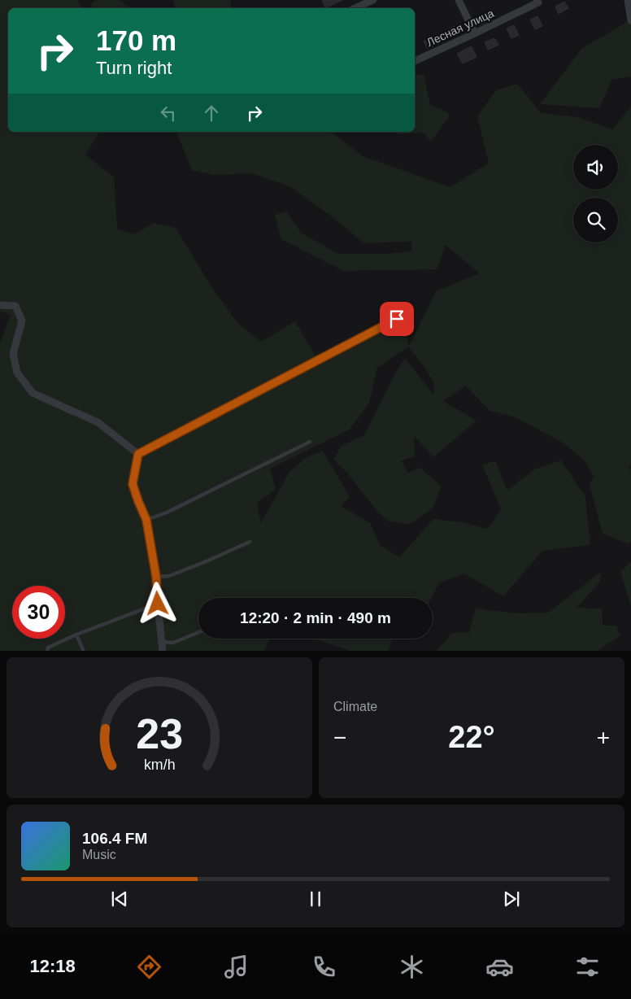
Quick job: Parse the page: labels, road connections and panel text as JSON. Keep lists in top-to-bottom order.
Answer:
{
  "streets": {
    "street": ["Лесная улица"]
  },
  "page": {
    "turn": ["170 m", "Turn right"],
    "limit": "30",
    "trip": "12:20 · 2 min · 490 m",
    "tile": "Climate",
    "heat": ["−", "22°", "+"],
    "song": ["106.4 FM", "Music"],
    "tabs": "12:18",
    "gauge": ["23", "km/h"]
  }
}
